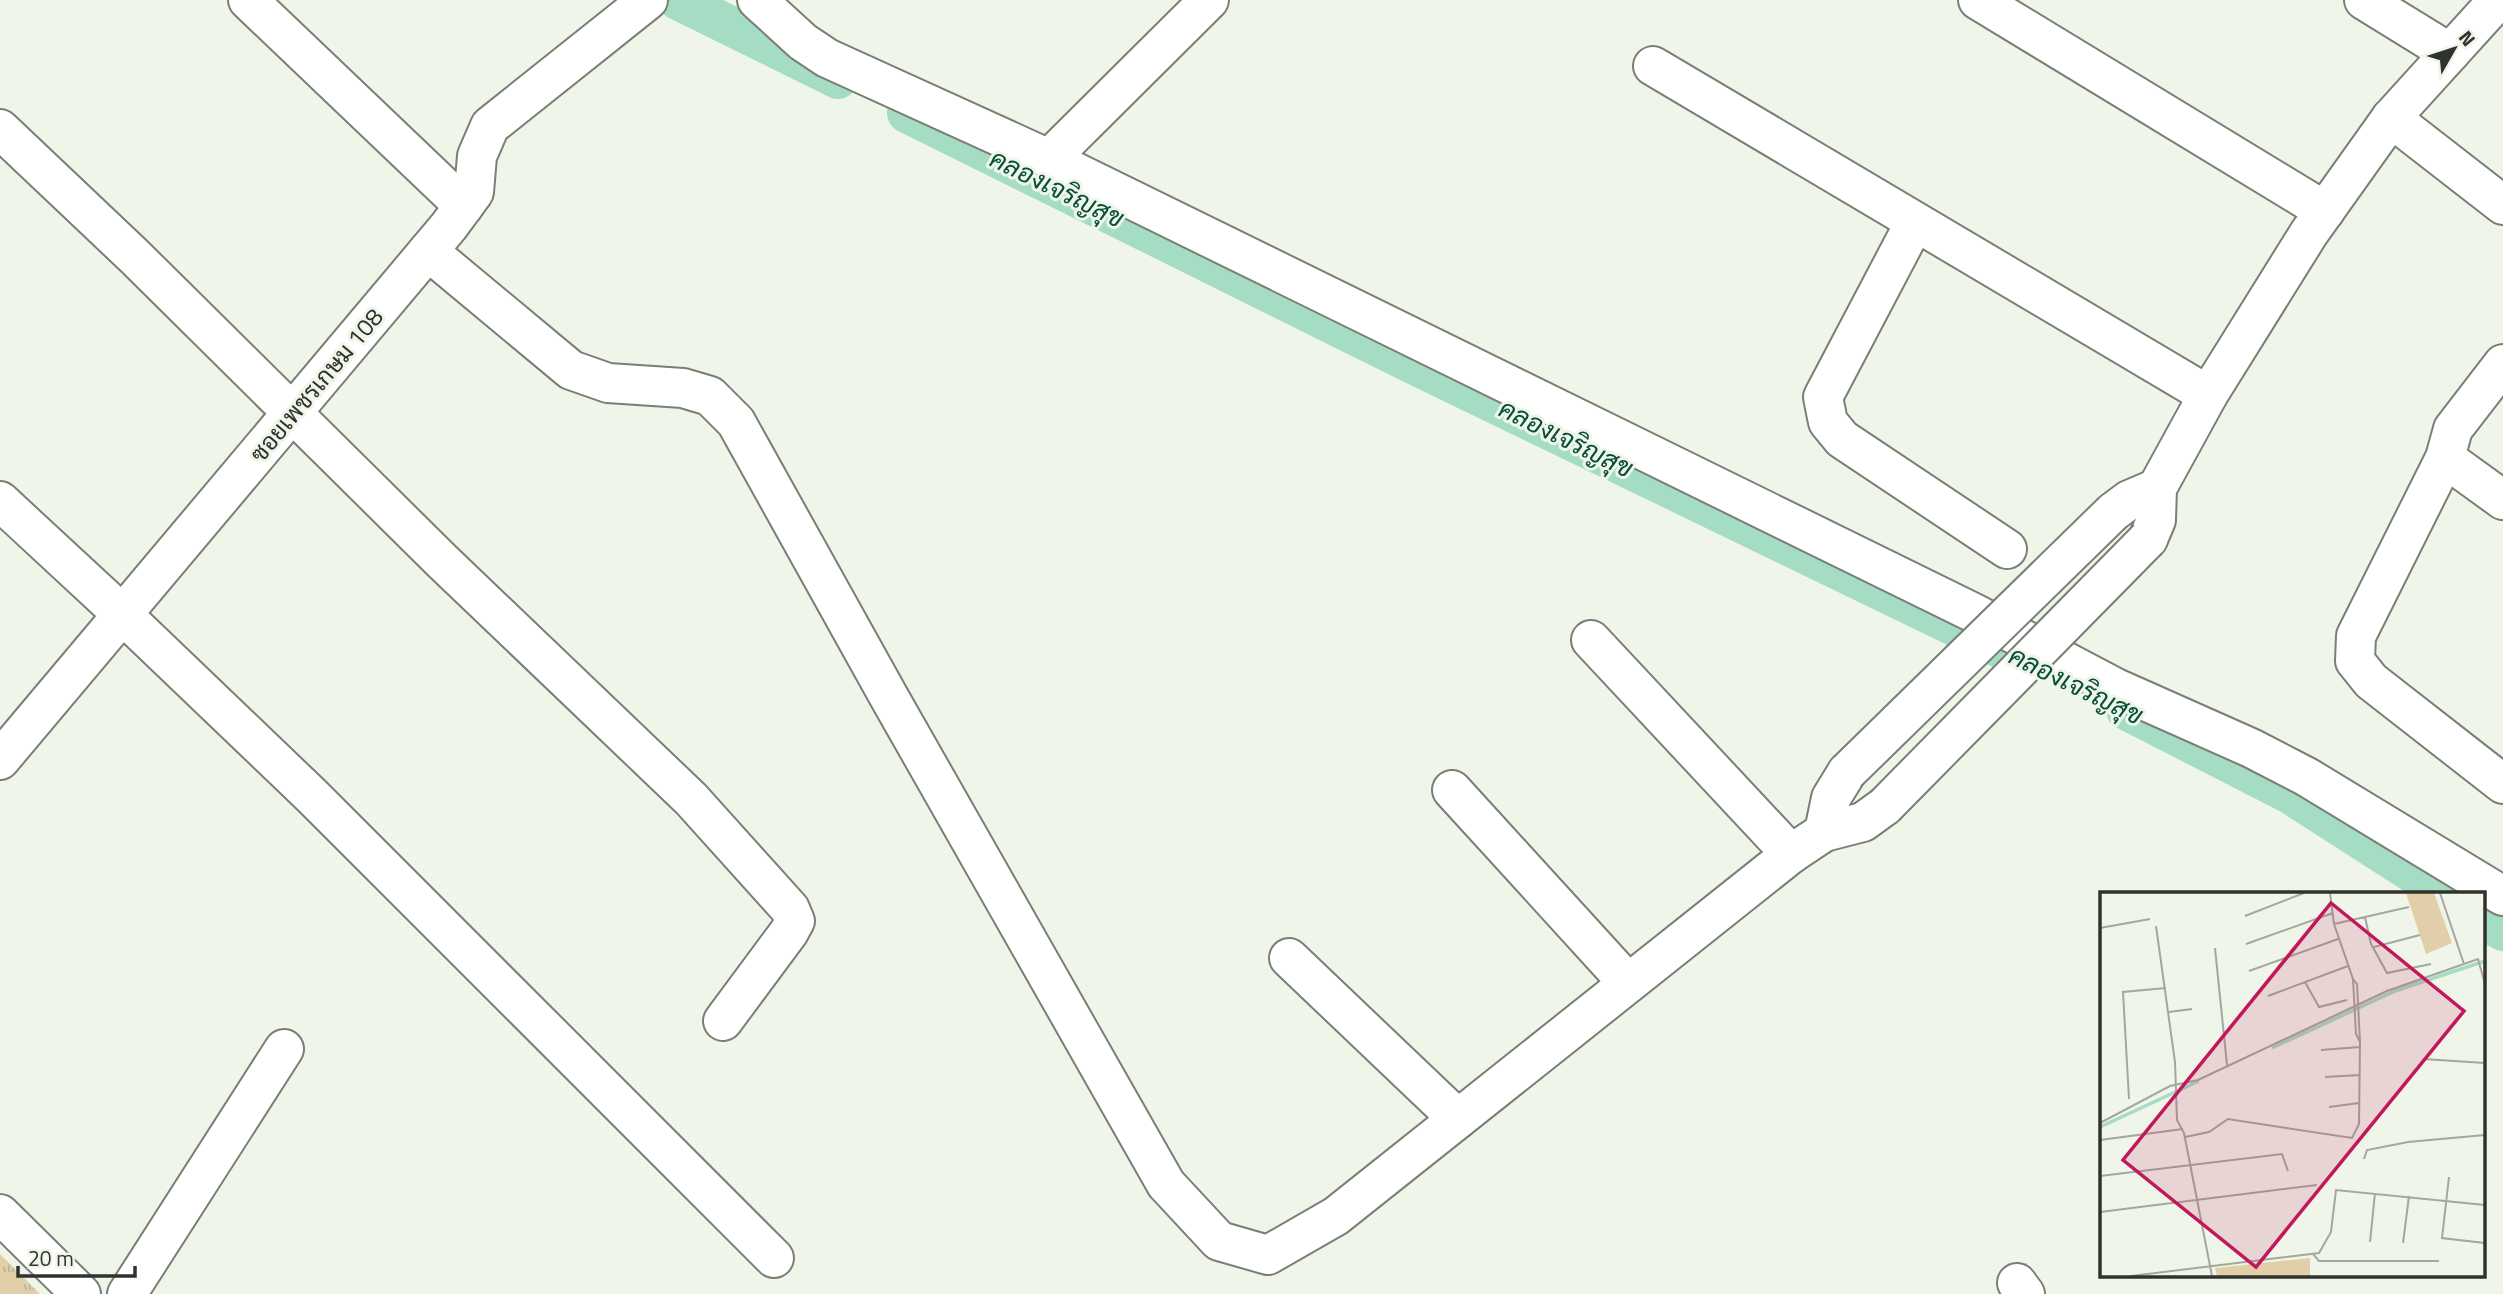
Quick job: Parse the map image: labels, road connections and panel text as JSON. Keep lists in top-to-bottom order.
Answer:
{
  "streets": {
    "street": ["ซอยเพชรเกษม 108"]
  },
  "water": ["คลองเจริญสุข"],
  "scale_bar": "20 m",
  "north": "top right"
}
